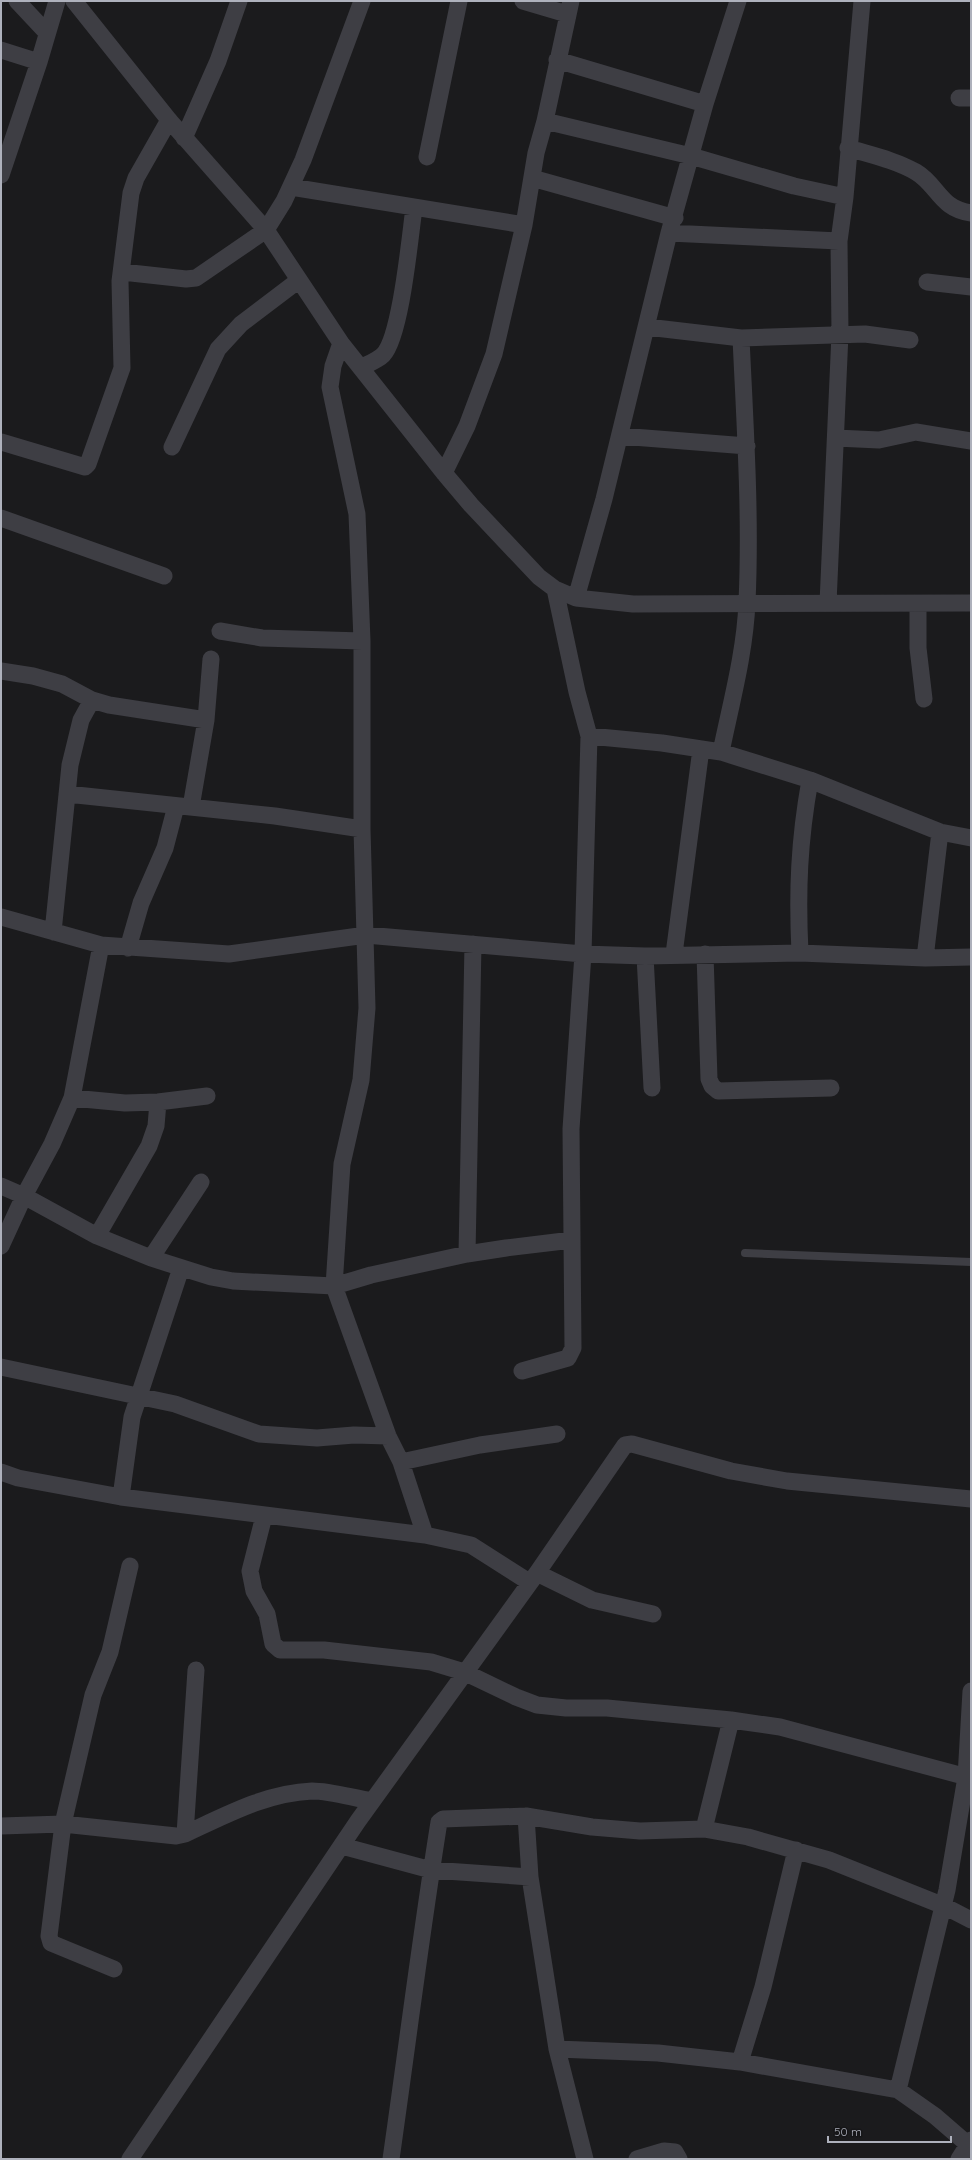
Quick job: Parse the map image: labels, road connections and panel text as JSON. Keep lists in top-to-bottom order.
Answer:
{
  "scale_bar": "50 m"
}
